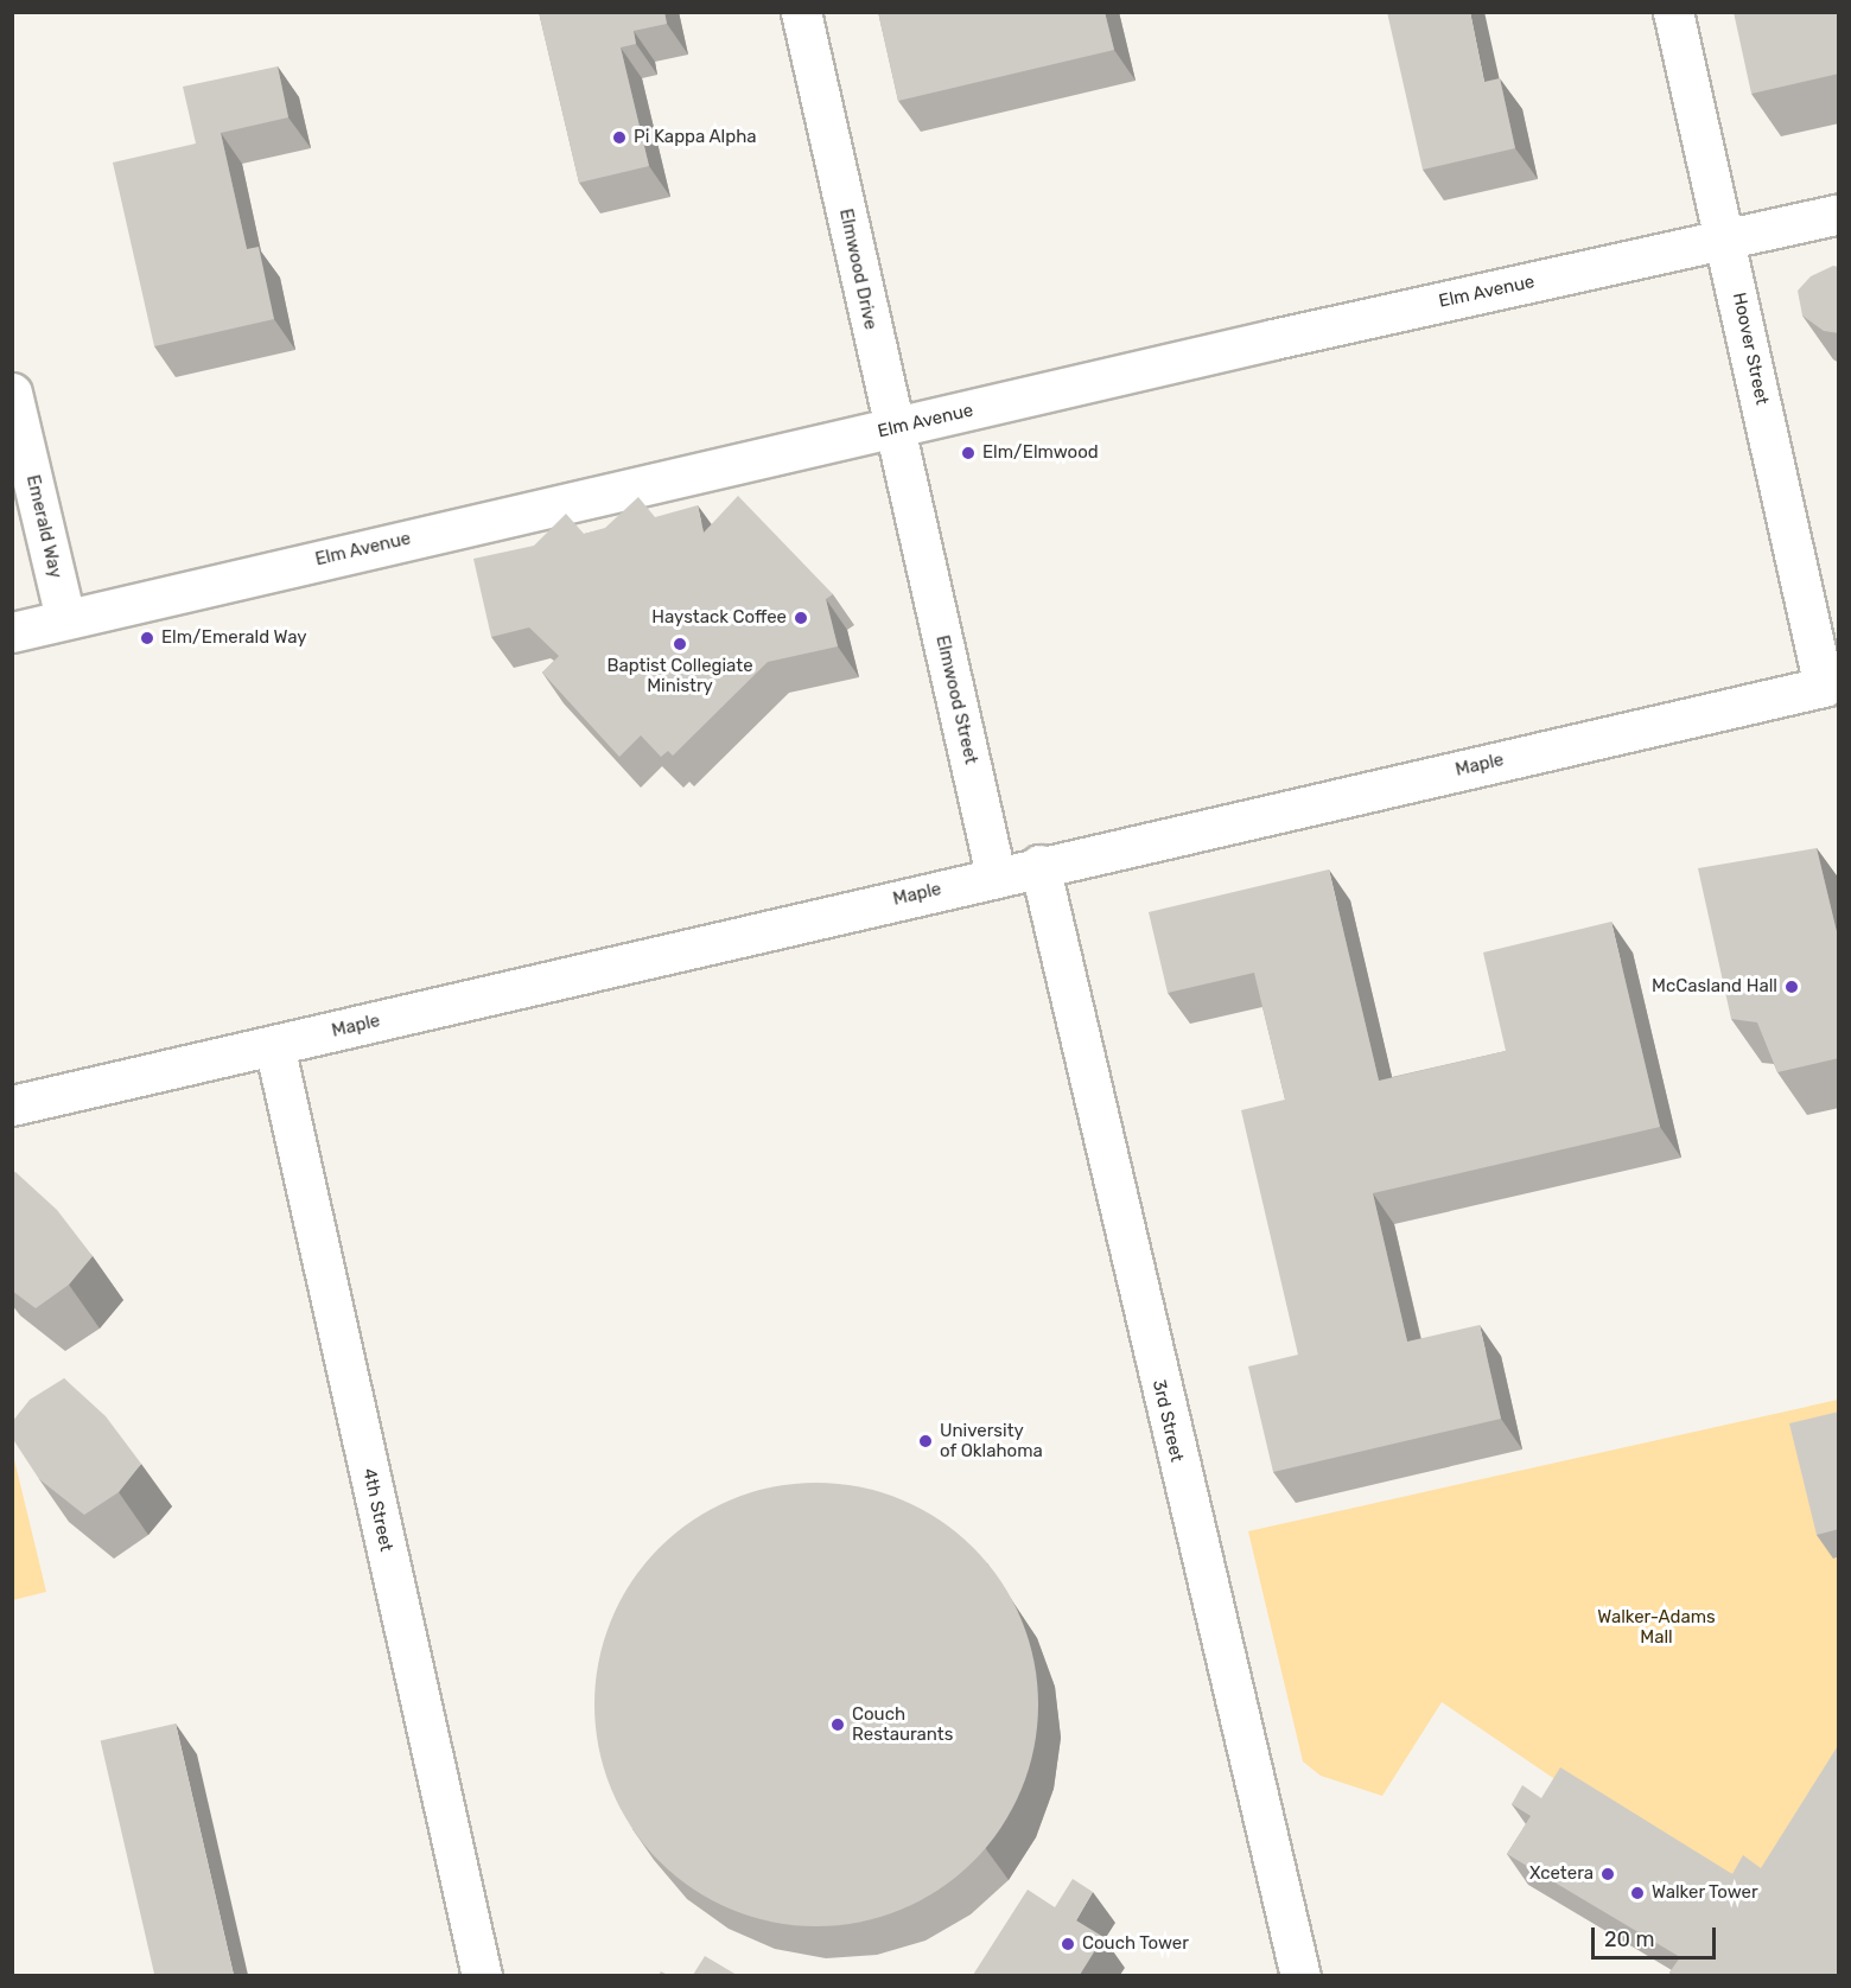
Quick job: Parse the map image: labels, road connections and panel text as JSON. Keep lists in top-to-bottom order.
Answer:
{
  "streets": {
    "street": [
      "Elmwood Drive",
      "Elm Avenue",
      "Hoover Street",
      "Emerald Way",
      "Elmwood Street",
      "Maple",
      "3rd Street",
      "4th Street"
    ]
  },
  "crossings": [
    ["Elmwood Drive", "Elm Avenue"],
    ["Elmwood Drive", "Elmwood Street"],
    ["Elm Avenue", "Hoover Street"],
    ["Elm Avenue", "Emerald Way"],
    ["Hoover Street", "Maple"],
    ["Elmwood Street", "Maple"],
    ["Maple", "3rd Street"],
    ["Maple", "4th Street"]
  ],
  "parks": ["Walker-Adams Mall"],
  "places": [
    "Pi Kappa Alpha",
    "Elm/Elmwood",
    "Haystack Coffee",
    "Elm/Emerald Way",
    "Baptist Collegiate Ministry",
    "McCasland Hall",
    "University of Oklahoma",
    "Couch Restaurants",
    "Xcetera",
    "Walker Tower",
    "Couch Tower"
  ],
  "scale_bar": "20 m"
}
